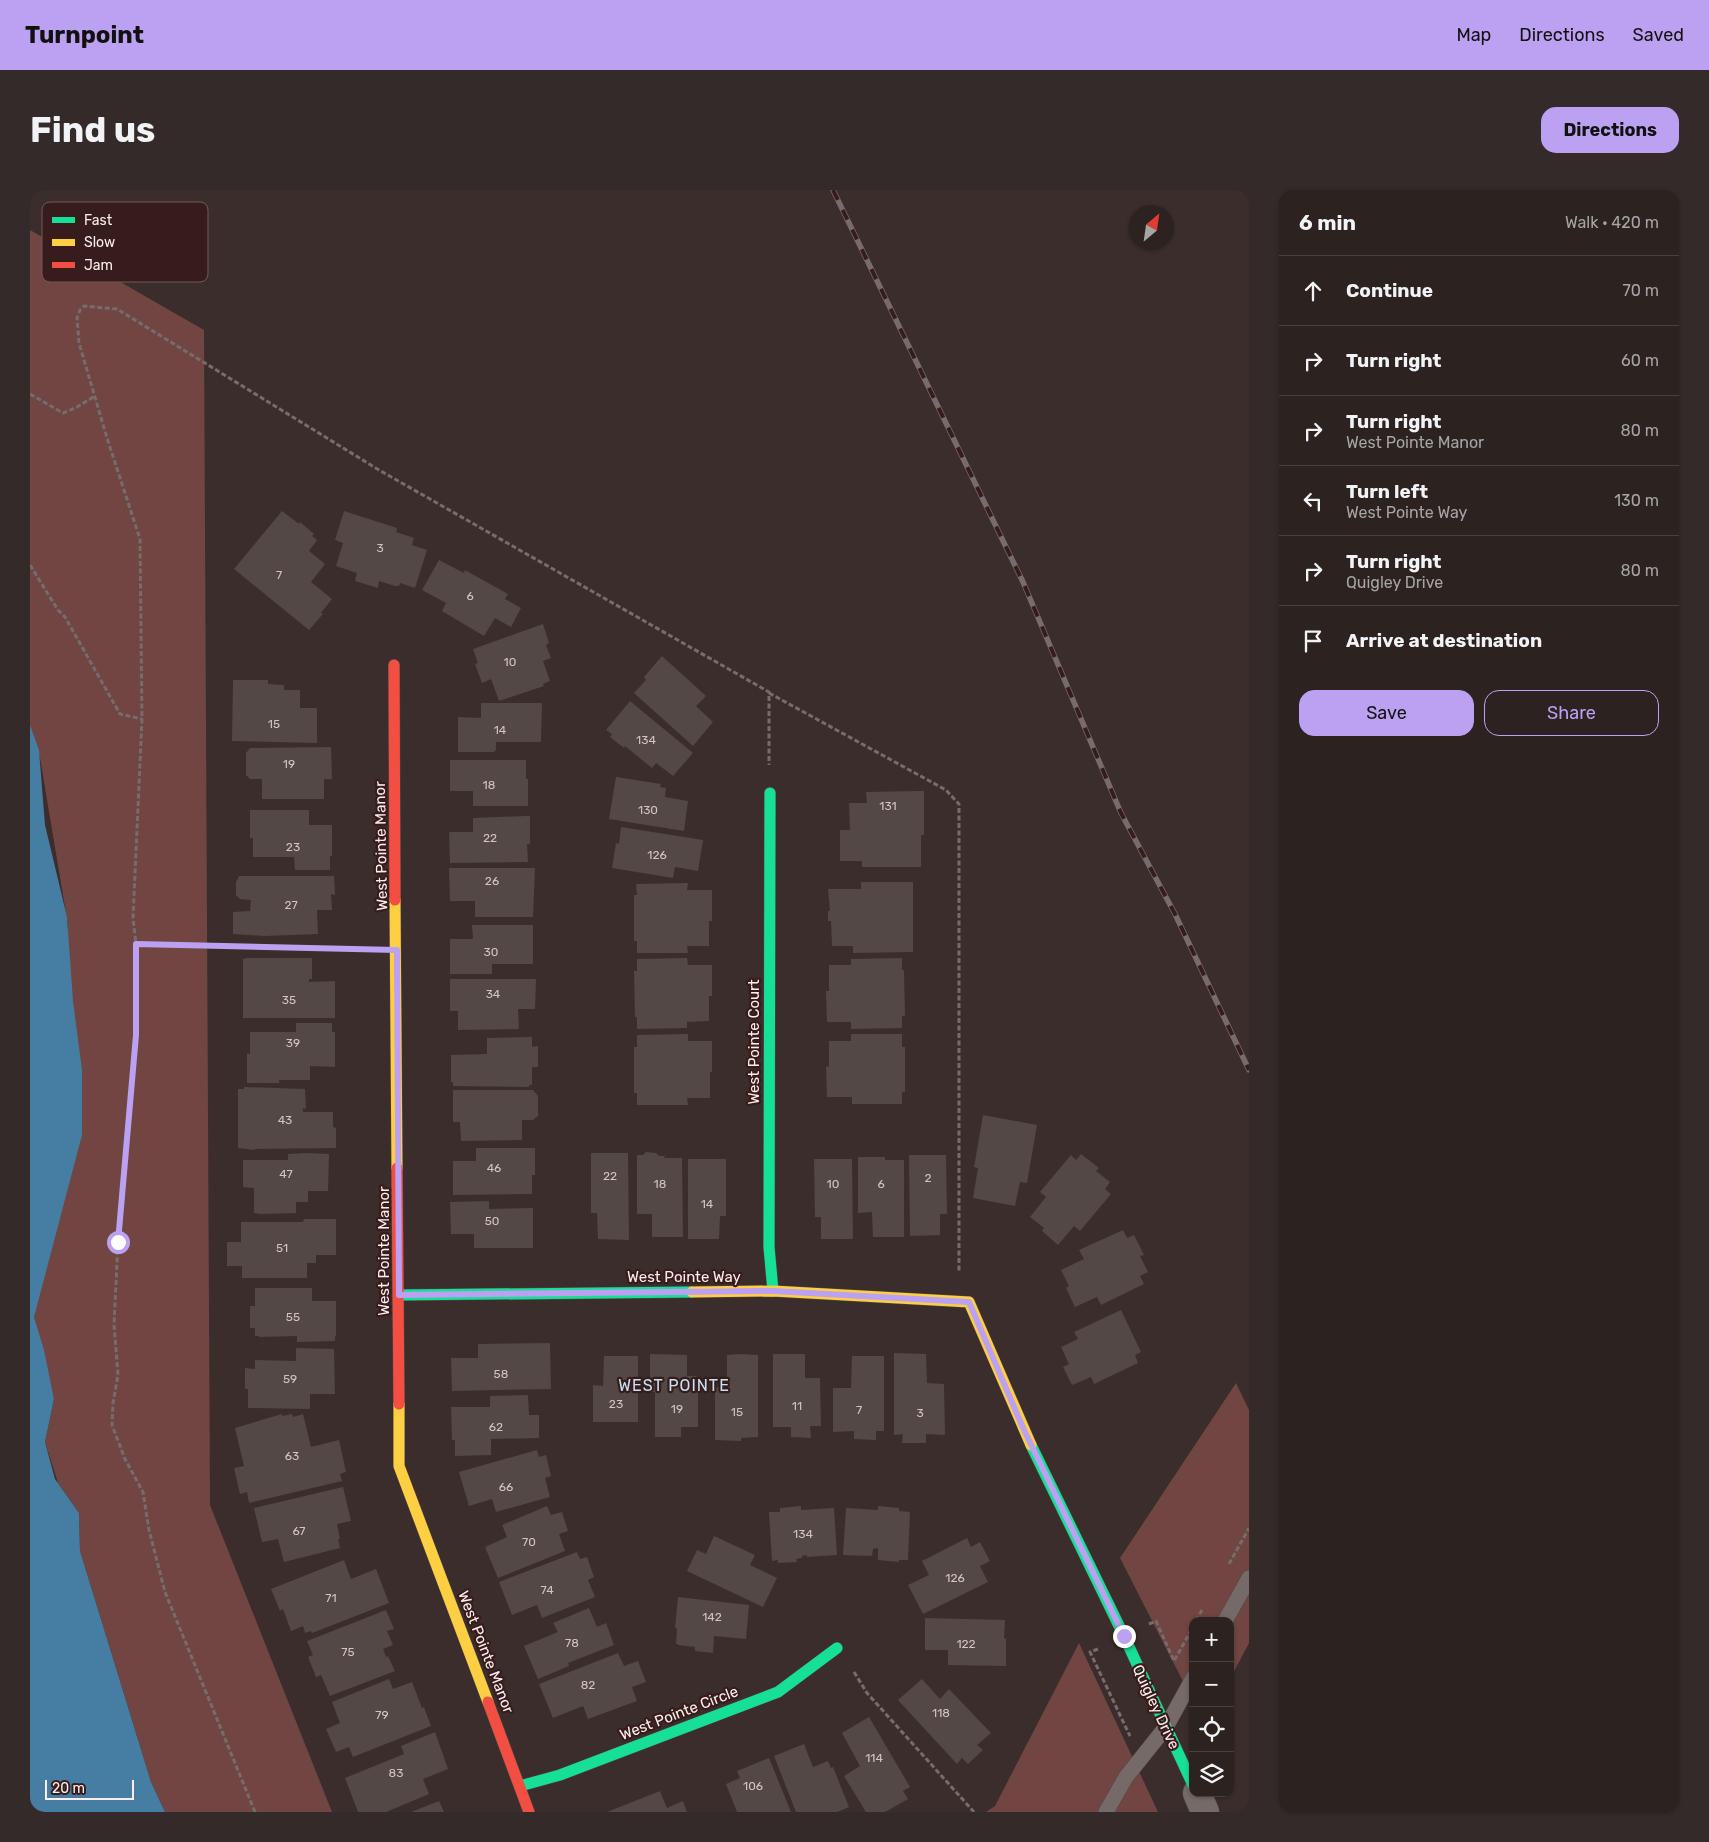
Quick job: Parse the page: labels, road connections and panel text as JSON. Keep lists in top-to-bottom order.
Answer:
{
  "streets": {
    "street": [
      "West Pointe Manor",
      "West Pointe Court",
      "West Pointe Way",
      "Quigley Drive",
      "West Pointe Circle"
    ]
  },
  "crossings": [
    ["West Pointe Manor", "West Pointe Way"],
    ["West Pointe Manor", "West Pointe Circle"],
    ["West Pointe Court", "West Pointe Way"],
    ["West Pointe Way", "Quigley Drive"]
  ],
  "districts": ["WEST POINTE"],
  "house_numbers": [
    "3",
    "7",
    "6",
    "10",
    "15",
    "14",
    "134",
    "19",
    "18",
    "131",
    "130",
    "22",
    "23",
    "126",
    "26",
    "27",
    "30",
    "34",
    "35",
    "39",
    "43",
    "46",
    "47",
    "22",
    "2",
    "18",
    "10",
    "6",
    "14",
    "50",
    "51",
    "55",
    "58",
    "59",
    "23",
    "11",
    "19",
    "7",
    "15",
    "3",
    "62",
    "63",
    "66",
    "67",
    "134",
    "70",
    "126",
    "74",
    "71",
    "142",
    "78",
    "122",
    "75",
    "82",
    "118",
    "79",
    "114",
    "83",
    "106"
  ],
  "legend": ["Fast", "Slow", "Jam"],
  "scale_bar": "20 m",
  "north": "top right",
  "page": {
    "header": "Turnpoint",
    "nav": ["Map", "Directions", "Saved"],
    "buttons": [
      "Directions",
      ["Save", "Share"]
    ],
    "title": "Find us",
    "heading": ["6 min", "Walk · 420 m"],
    "list": [
      ["Continue", "70 m"],
      ["Turn right", "60 m"],
      ["Turn right", "West Pointe Manor", "80 m"],
      ["Turn left", "West Pointe Way", "130 m"],
      ["Turn right", "Quigley Drive", "80 m"],
      "Arrive at destination"
    ],
    "map_buttons": ["+", "−"],
    "scale": "20 m"
  }
}
